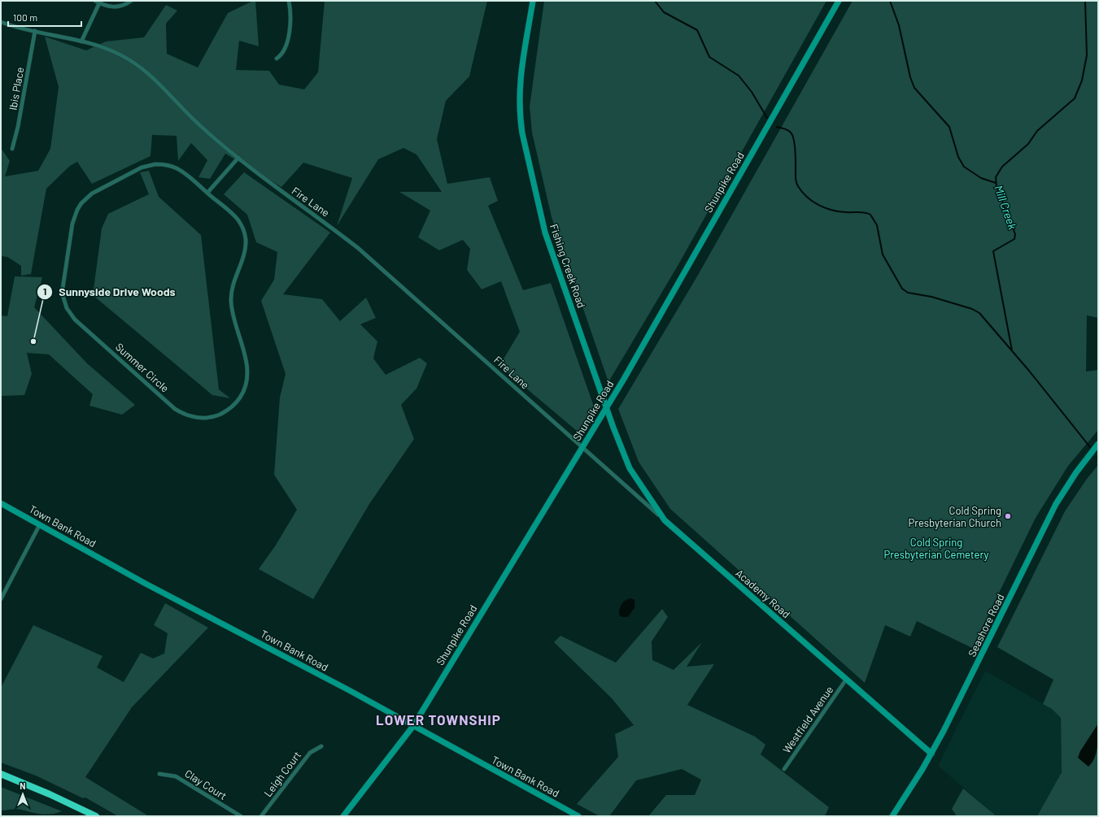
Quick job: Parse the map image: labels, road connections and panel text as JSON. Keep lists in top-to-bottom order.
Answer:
{
  "streets": {
    "street": [
      "Ibis Place",
      "Shunpike Road",
      "Fire Lane",
      "Fishing Creek Road",
      "Summer Circle",
      "Town Bank Road",
      "Academy Road",
      "Seashore Road",
      "Westfield Avenue",
      "Leigh Court",
      "Clay Court"
    ]
  },
  "crossings": [
    ["Ibis Place", "Fire Lane"],
    ["Shunpike Road", "Fire Lane"],
    ["Shunpike Road", "Fishing Creek Road"],
    ["Shunpike Road", "Town Bank Road"],
    ["Shunpike Road", "Academy Road"],
    ["Fire Lane", "Academy Road"],
    ["Fishing Creek Road", "Academy Road"],
    ["Academy Road", "Seashore Road"],
    ["Academy Road", "Westfield Avenue"]
  ],
  "districts": ["LOWER TOWNSHIP"],
  "water": ["Mill Creek"],
  "parks": ["Cold Spring Presbyterian Cemetery"],
  "places": ["Sunnyside Drive Woods", "Cold Spring Presbyterian Church"],
  "scale_bar": "100 m",
  "north": "top"
}
